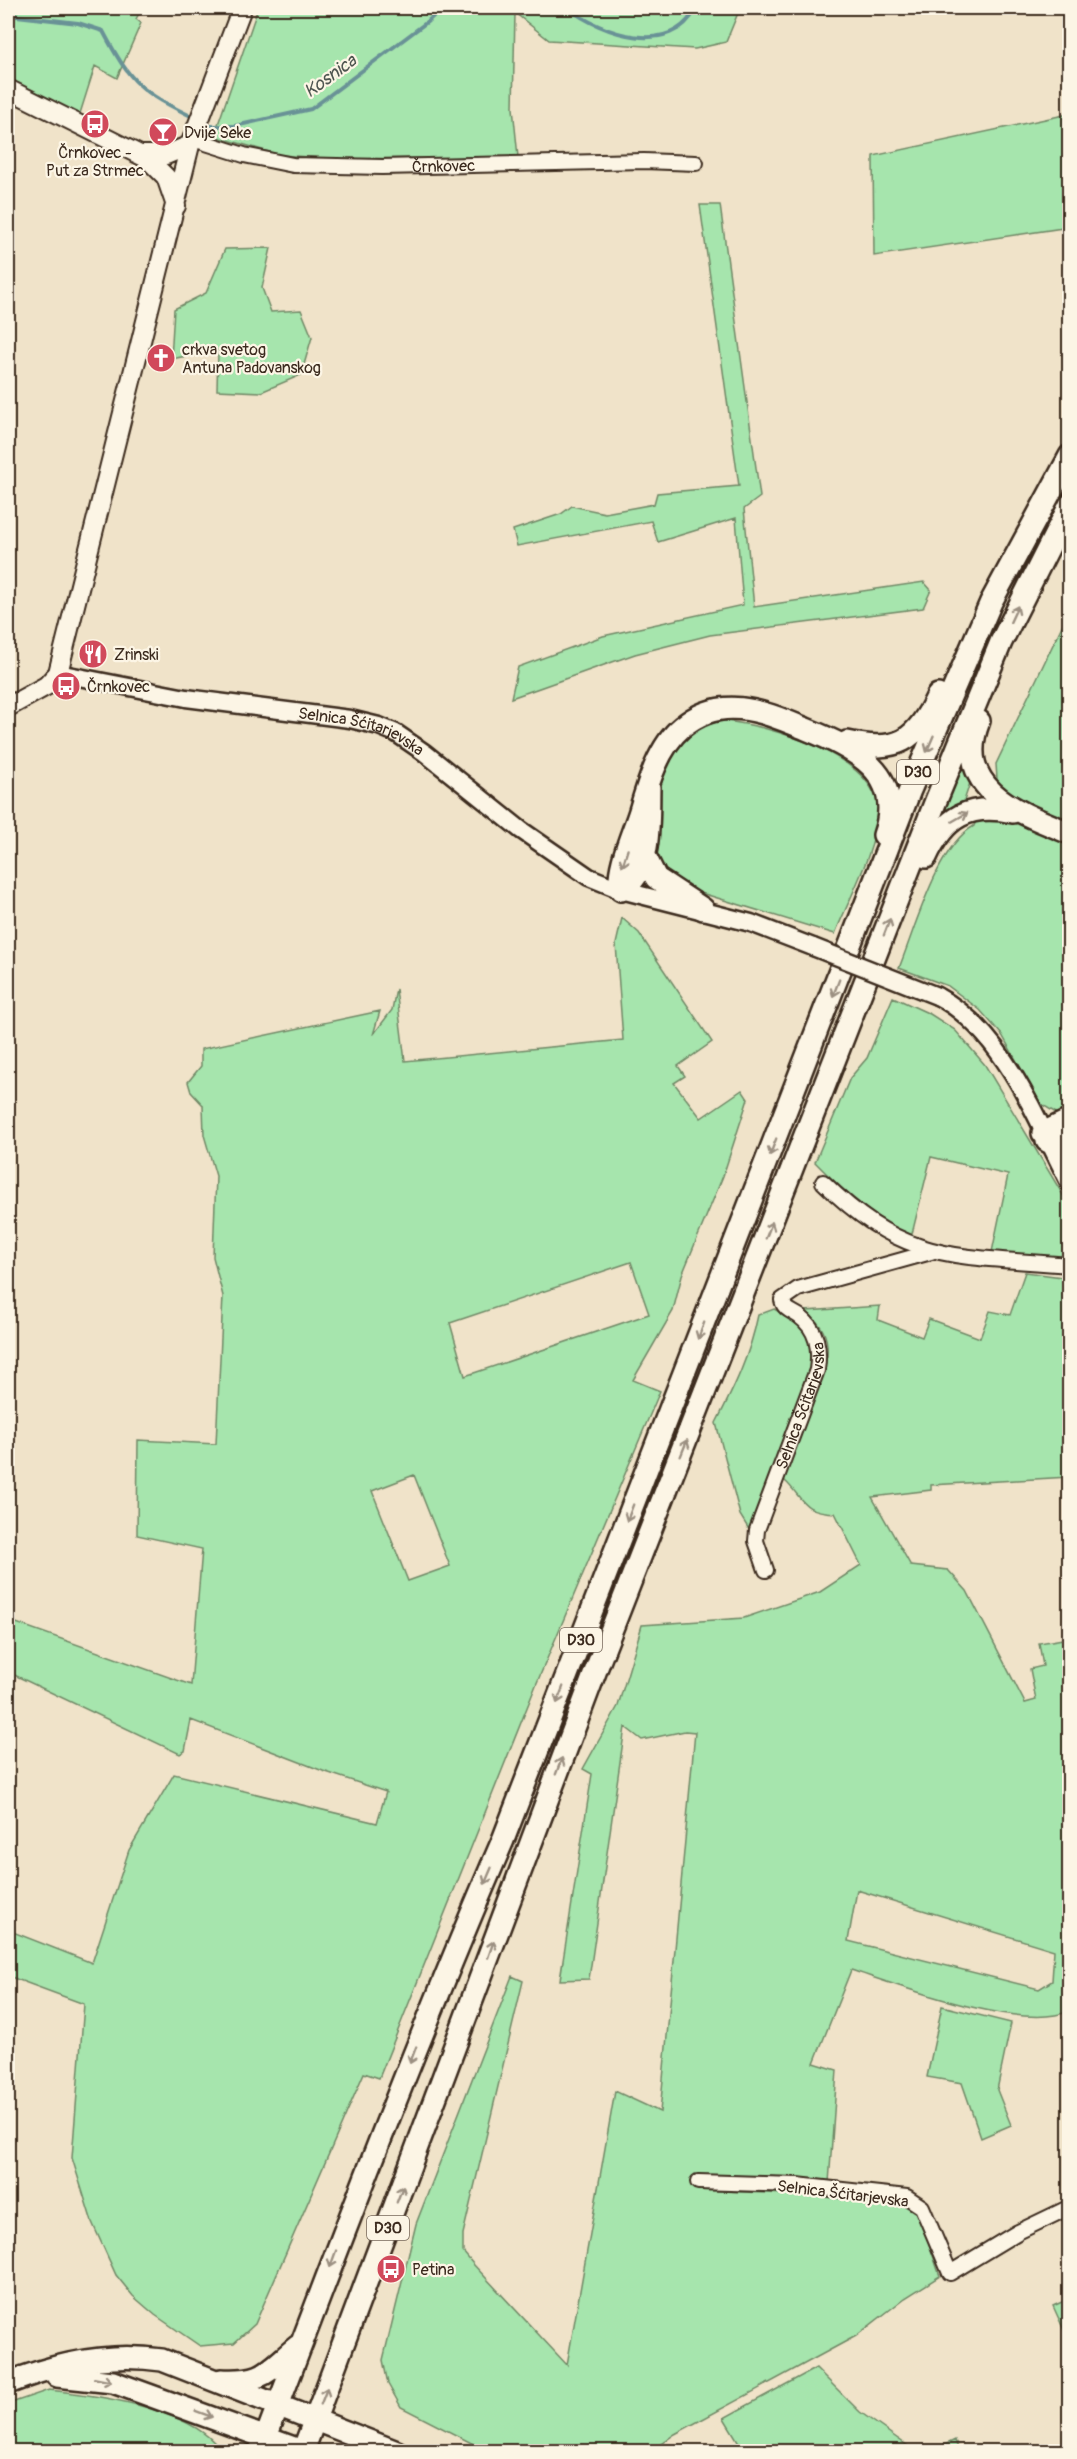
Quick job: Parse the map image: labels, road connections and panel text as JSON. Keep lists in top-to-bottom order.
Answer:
{
  "streets": {
    "main road": ["D30"],
    "street": ["Črnkovec", "Selnica Šćitarjevska"]
  },
  "water": ["Kosnica"],
  "places": {
    "bus stop": ["Črnkovec - Put za Strmec", "Črnkovec", "Petina"],
    "bar": ["Dvije Seke"],
    "church": ["crkva svetog Antuna Padovanskog"],
    "restaurant": ["Zrinski"]
  }
}
